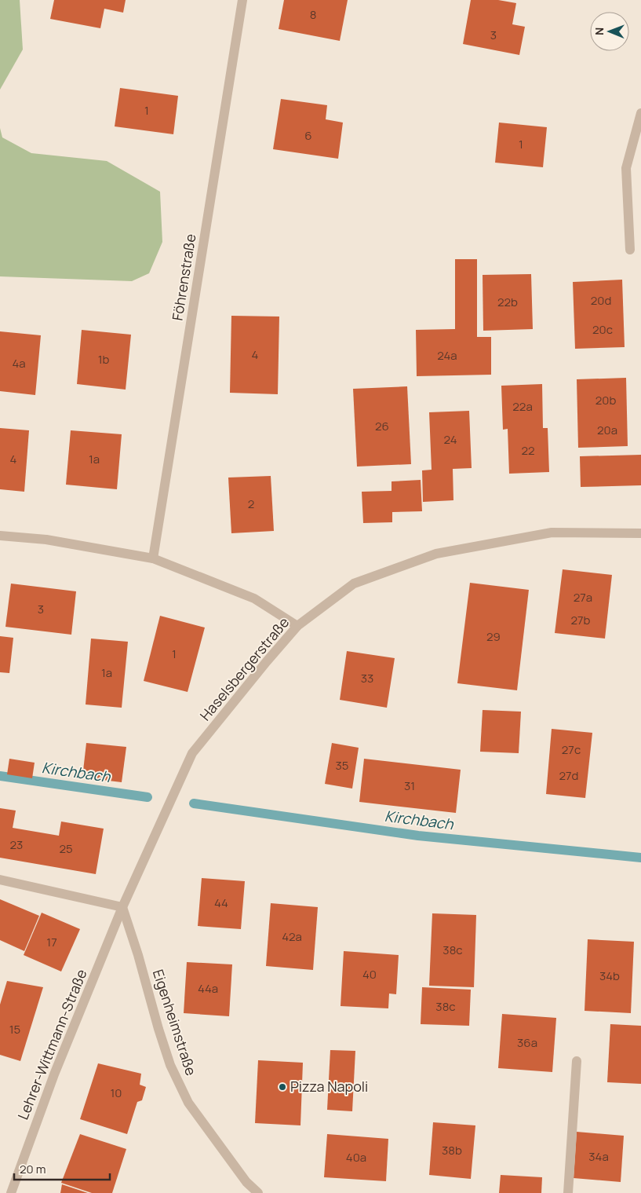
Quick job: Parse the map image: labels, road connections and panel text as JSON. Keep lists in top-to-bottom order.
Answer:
{
  "streets": {
    "street": [
      "Föhrenstraße",
      "Haselsbergerstraße",
      "Eigenheimstraße",
      "Lehrer-Wittmann-Straße"
    ]
  },
  "crossings": [
    ["Haselsbergerstraße", "Eigenheimstraße"],
    ["Haselsbergerstraße", "Lehrer-Wittmann-Straße"],
    ["Eigenheimstraße", "Lehrer-Wittmann-Straße"]
  ],
  "water": ["Kirchbach"],
  "places": ["Pizza Napoli"],
  "house_numbers": [
    "8",
    "3",
    "1",
    "6",
    "1",
    "20d",
    "22b",
    "20c",
    "4",
    "24a",
    "1b",
    "4a",
    "20b",
    "22a",
    "26",
    "20a",
    "24",
    "22",
    "4",
    "1a",
    "2",
    "27a",
    "3",
    "27b",
    "29",
    "1",
    "1a",
    "33",
    "27c",
    "35",
    "27d",
    "31",
    "23",
    "25",
    "44",
    "42a",
    "17",
    "38c",
    "40",
    "34b",
    "44a",
    "38c",
    "15",
    "36a",
    "10",
    "38b",
    "34a",
    "40a"
  ],
  "scale_bar": "20 m",
  "north": "left"
}
